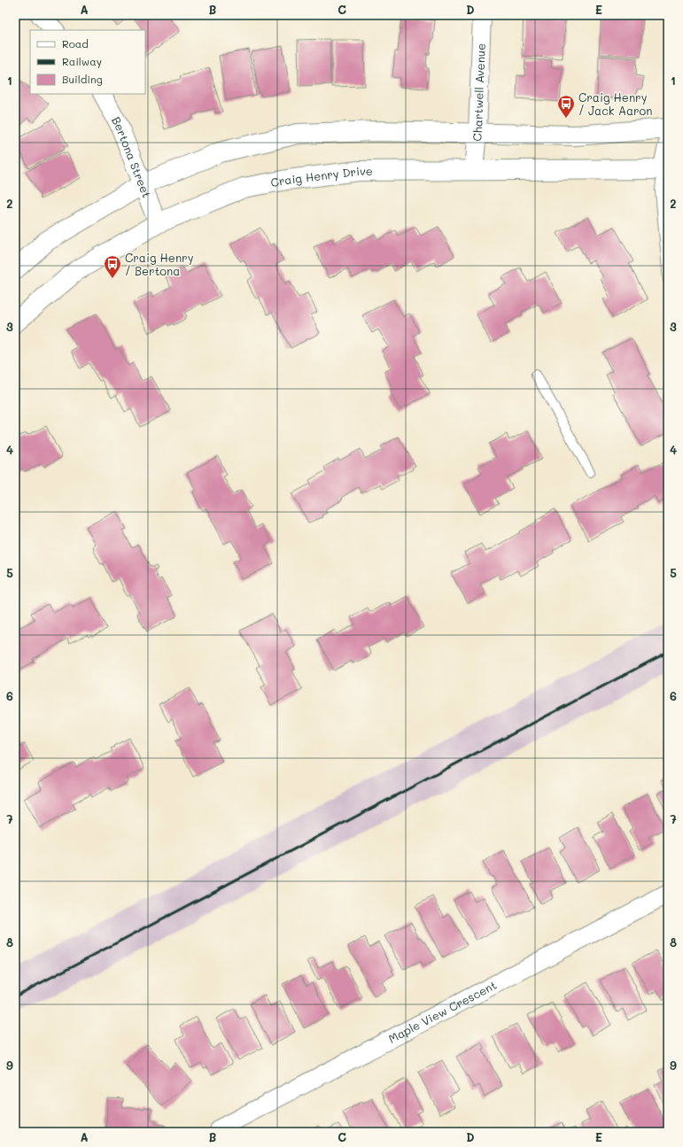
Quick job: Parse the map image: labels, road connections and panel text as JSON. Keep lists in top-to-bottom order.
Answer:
{
  "streets": {
    "street": [
      "Chartwell Avenue",
      "Bertona Street",
      "Craig Henry Drive",
      "Maple View Crescent"
    ]
  },
  "crossings": [
    ["Chartwell Avenue", "Craig Henry Drive"],
    ["Bertona Street", "Craig Henry Drive"]
  ],
  "places": {
    "bus stop": ["Craig Henry / Jack Aaron", "Craig Henry / Bertona"]
  },
  "legend": ["Road", "Railway", "Building"],
  "grid": {
    "columns": [
      "A",
      "B",
      "C",
      "D",
      "E"
    ],
    "rows": [
      "1",
      "2",
      "3",
      "4",
      "5",
      "6",
      "7",
      "8",
      "9"
    ]
  }
}
